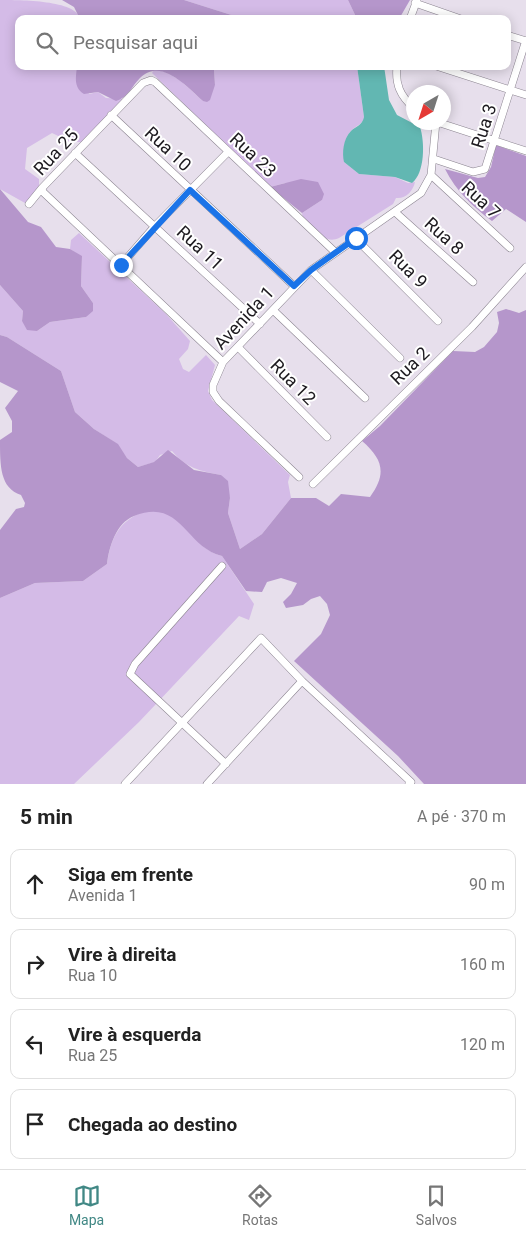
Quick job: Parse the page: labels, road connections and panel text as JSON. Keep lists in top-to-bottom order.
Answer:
{
  "streets": {
    "street": [
      "Rua 3",
      "Rua 10",
      "Rua 25",
      "Rua 23",
      "Rua 7",
      "Rua 8",
      "Rua 11",
      "Rua 9",
      "Avenida 1",
      "Rua 2",
      "Rua 12"
    ]
  },
  "crossings": [
    ["Rua 3", "Avenida 1"],
    ["Rua 10", "Rua 25"],
    ["Rua 10", "Avenida 1"],
    ["Rua 25", "Rua 23"],
    ["Rua 25", "Rua 11"],
    ["Rua 25", "Avenida 1"],
    ["Rua 23", "Avenida 1"],
    ["Rua 7", "Avenida 1"],
    ["Rua 8", "Avenida 1"],
    ["Rua 11", "Avenida 1"],
    ["Rua 9", "Avenida 1"],
    ["Avenida 1", "Rua 12"]
  ],
  "north": "bottom left",
  "page": {
    "search": "Pesquisar aqui",
    "heading": ["5 min", "A pé · 370 m"],
    "list": [
      ["Siga em frente", "Avenida 1", "90 m"],
      ["Vire à direita", "Rua 10", "160 m"],
      ["Vire à esquerda", "Rua 25", "120 m"],
      "Chegada ao destino"
    ],
    "nav": ["Mapa", "Rotas", "Salvos"]
  }
}
